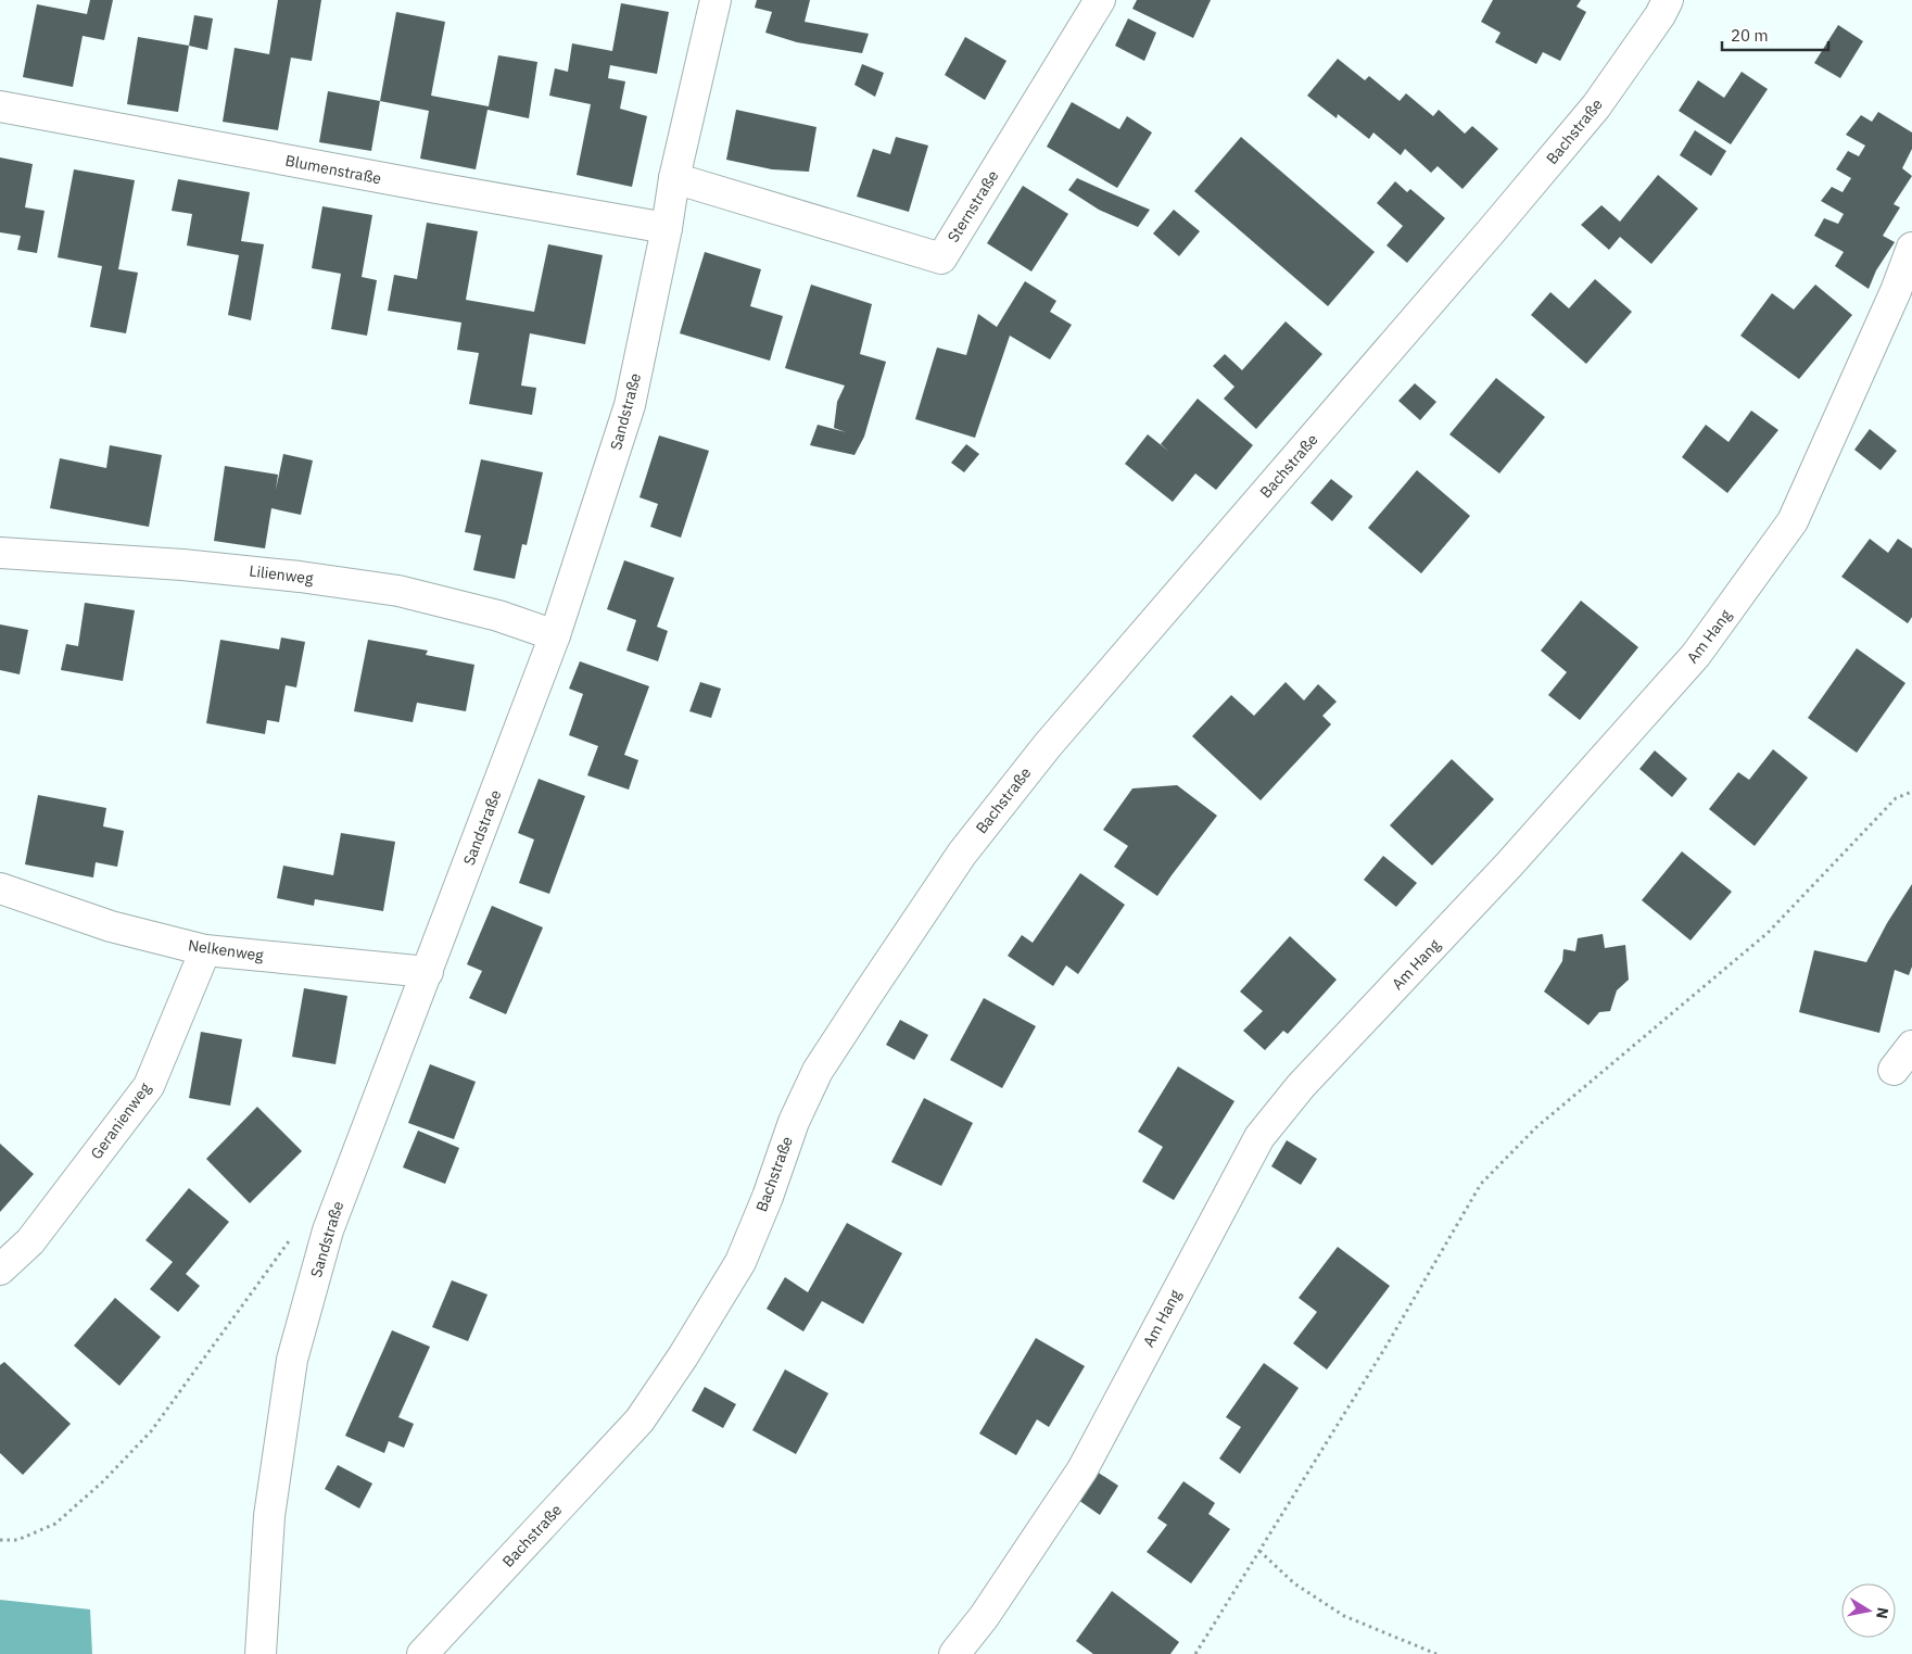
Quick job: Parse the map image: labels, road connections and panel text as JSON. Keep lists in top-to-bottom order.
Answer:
{
  "streets": {
    "street": [
      "Bachstraße",
      "Blumenstraße",
      "Sternstraße",
      "Sandstraße",
      "Lilienweg",
      "Am Hang",
      "Nelkenweg",
      "Geranienweg"
    ]
  },
  "crossings": [
    ["Blumenstraße", "Sandstraße"],
    ["Sternstraße", "Sandstraße"],
    ["Sandstraße", "Lilienweg"],
    ["Sandstraße", "Nelkenweg"],
    ["Nelkenweg", "Geranienweg"]
  ],
  "scale_bar": "20 m",
  "north": "right"
}
